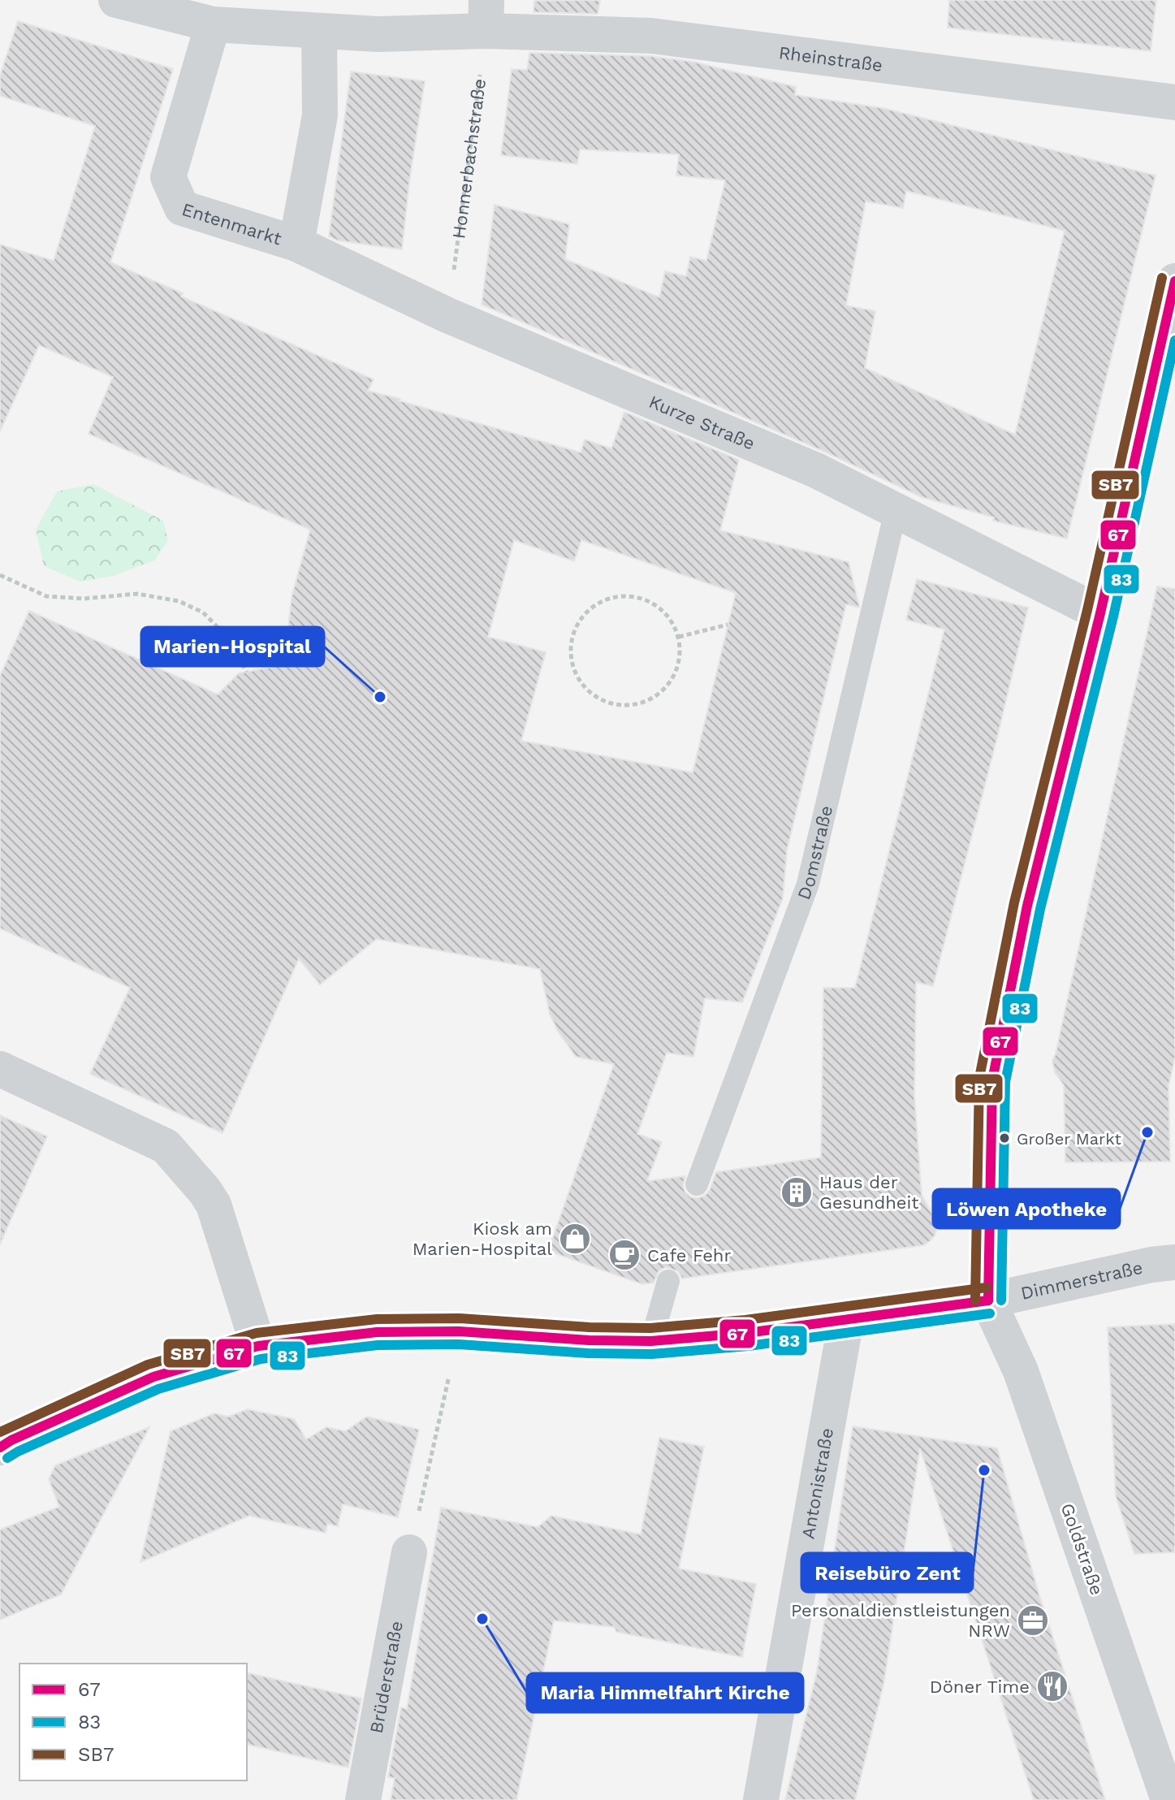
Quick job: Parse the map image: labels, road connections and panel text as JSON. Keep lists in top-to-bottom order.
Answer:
{
  "streets": {
    "street": [
      "Rheinstraße",
      "Entenmarkt",
      "Kurze Straße",
      "Dimmerstraße",
      "Antonistraße",
      "Goldstraße",
      "Brüderstraße"
    ],
    "lane": ["Domstraße"],
    "path": ["Honnerbachstraße"]
  },
  "crossings": [
    ["Rheinstraße", "Honnerbachstraße"],
    ["Honnerbachstraße", "Kurze Straße"],
    ["Entenmarkt", "Kurze Straße"],
    ["Kurze Straße", "Domstraße"],
    ["Dimmerstraße", "Antonistraße"],
    ["Dimmerstraße", "Goldstraße"]
  ],
  "places": {
    "other": [
      "Marien-Hospital",
      "Löwen Apotheke",
      "Großer Markt",
      "Reisebüro Zent",
      "Maria Himmelfahrt Kirche"
    ],
    "building": ["Haus der Gesundheit"],
    "shop": ["Kiosk am Marien-Hospital"],
    "cafe": ["Cafe Fehr"],
    "office": ["Personaldienstleistungen NRW"],
    "restaurant": ["Döner Time"]
  },
  "lines": ["transit line SB7", "transit line 67", "transit line 83"],
  "legend": ["67", "83", "SB7"]
}
